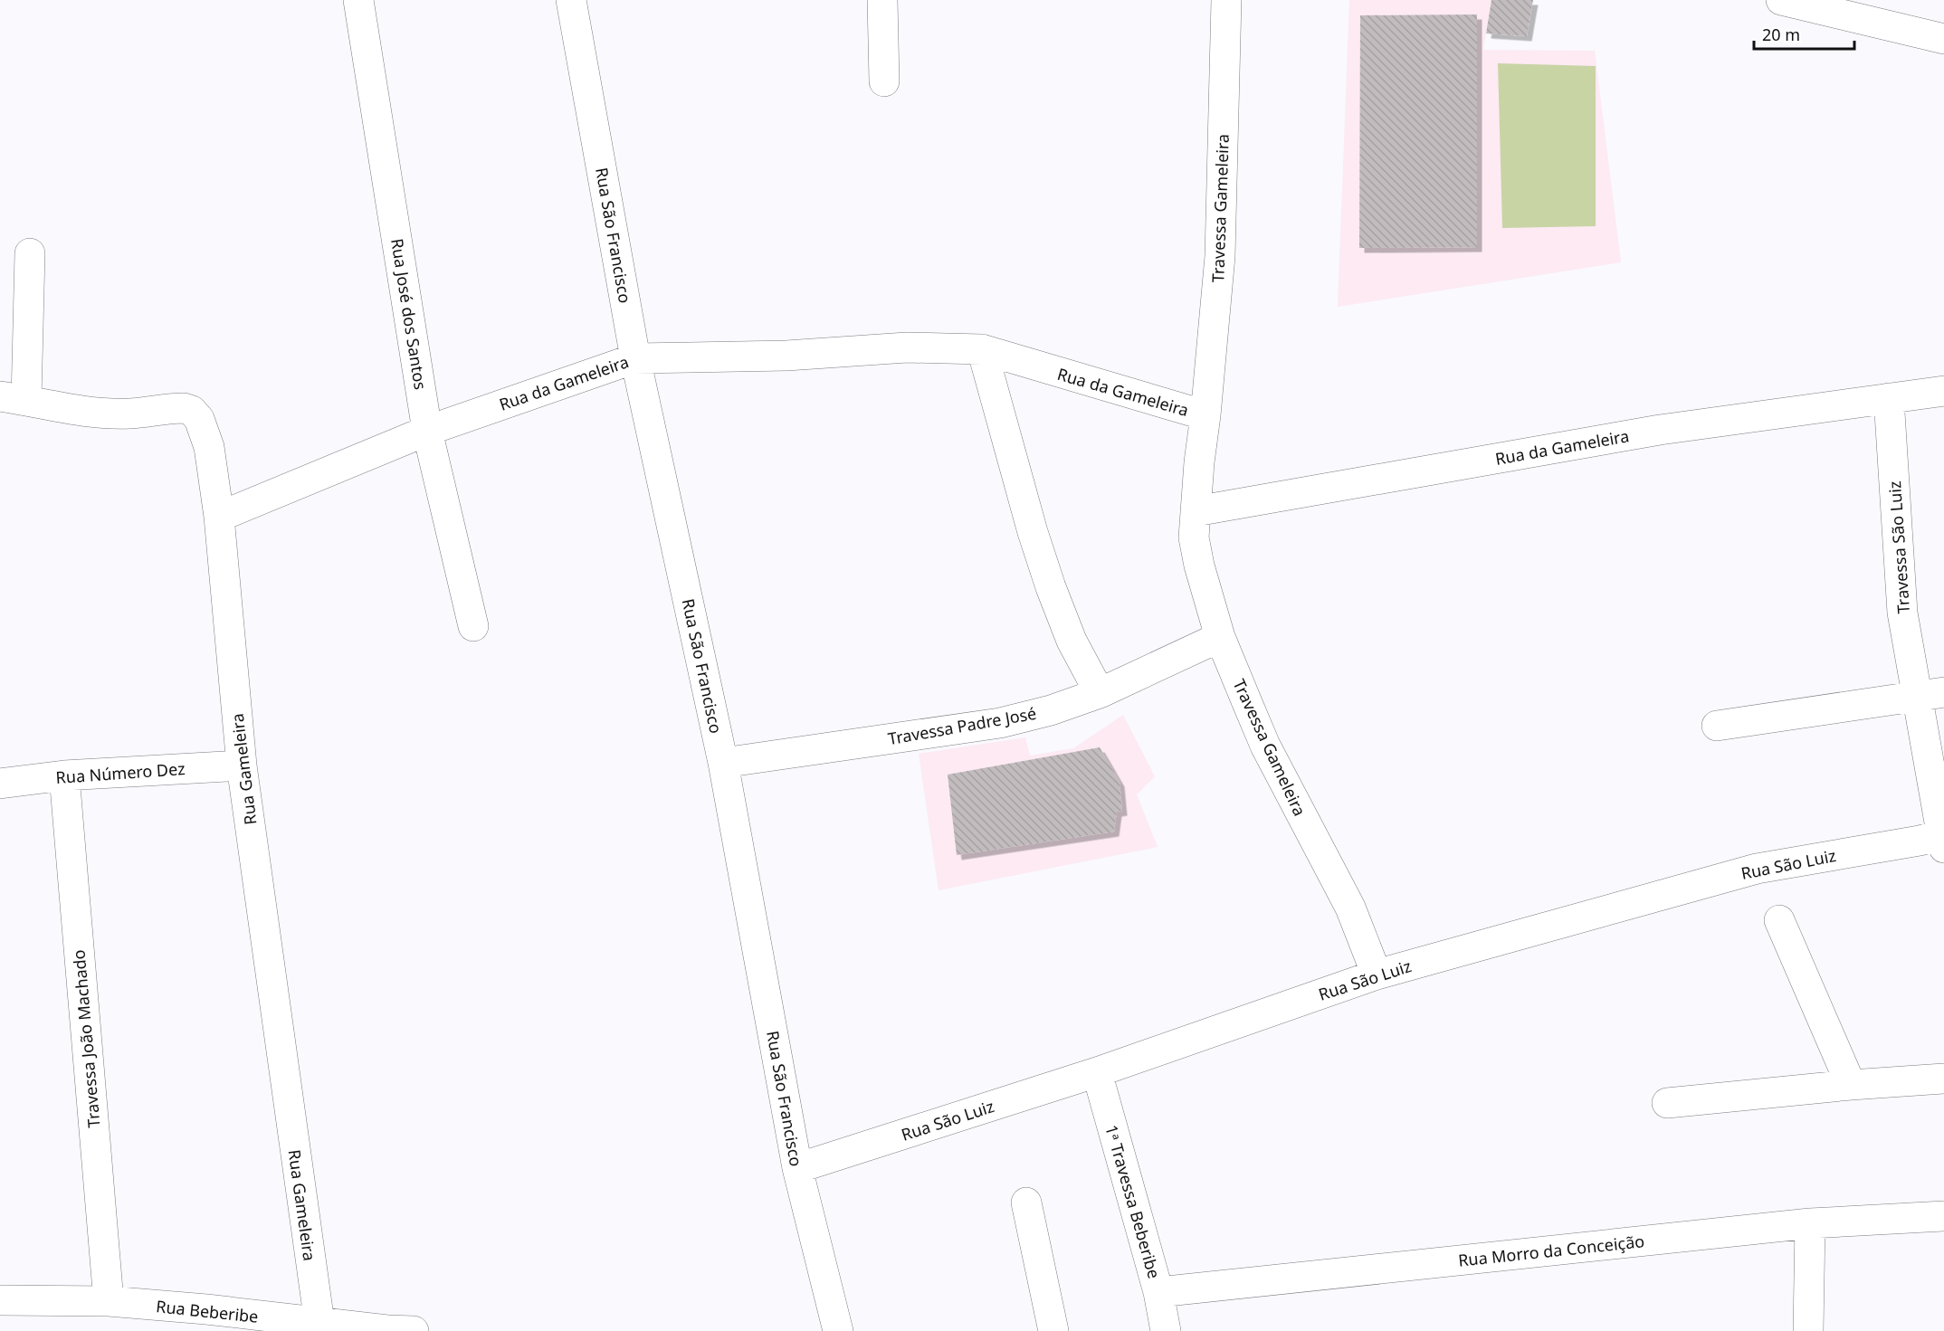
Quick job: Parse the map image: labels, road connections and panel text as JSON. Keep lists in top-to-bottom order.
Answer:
{
  "streets": {
    "street": [
      "Travessa Gameleira",
      "Rua São Francisco",
      "Rua José dos Santos",
      "Rua da Gameleira",
      "Travessa São Luiz",
      "Travessa Padre José",
      "Rua Gameleira",
      "Rua Número Dez",
      "Rua São Luiz",
      "Travessa João Machado",
      "1ᵃ Travessa Beberibe",
      "Rua Morro da Conceição",
      "Rua Beberibe"
    ]
  },
  "crossings": [
    ["Travessa Gameleira", "Rua da Gameleira"],
    ["Travessa Gameleira", "Travessa Padre José"],
    ["Travessa Gameleira", "Rua São Luiz"],
    ["Rua São Francisco", "Rua da Gameleira"],
    ["Rua São Francisco", "Travessa Padre José"],
    ["Rua São Francisco", "Rua São Luiz"],
    ["Rua José dos Santos", "Rua da Gameleira"],
    ["Rua da Gameleira", "Travessa São Luiz"],
    ["Rua da Gameleira", "Rua Gameleira"],
    ["Travessa São Luiz", "Rua São Luiz"],
    ["Rua Gameleira", "Rua Número Dez"],
    ["Rua Gameleira", "Rua Beberibe"],
    ["Rua Número Dez", "Travessa João Machado"],
    ["Rua São Luiz", "1ᵃ Travessa Beberibe"],
    ["Travessa João Machado", "Rua Beberibe"],
    ["1ᵃ Travessa Beberibe", "Rua Morro da Conceição"]
  ],
  "scale_bar": "20 m"
}
